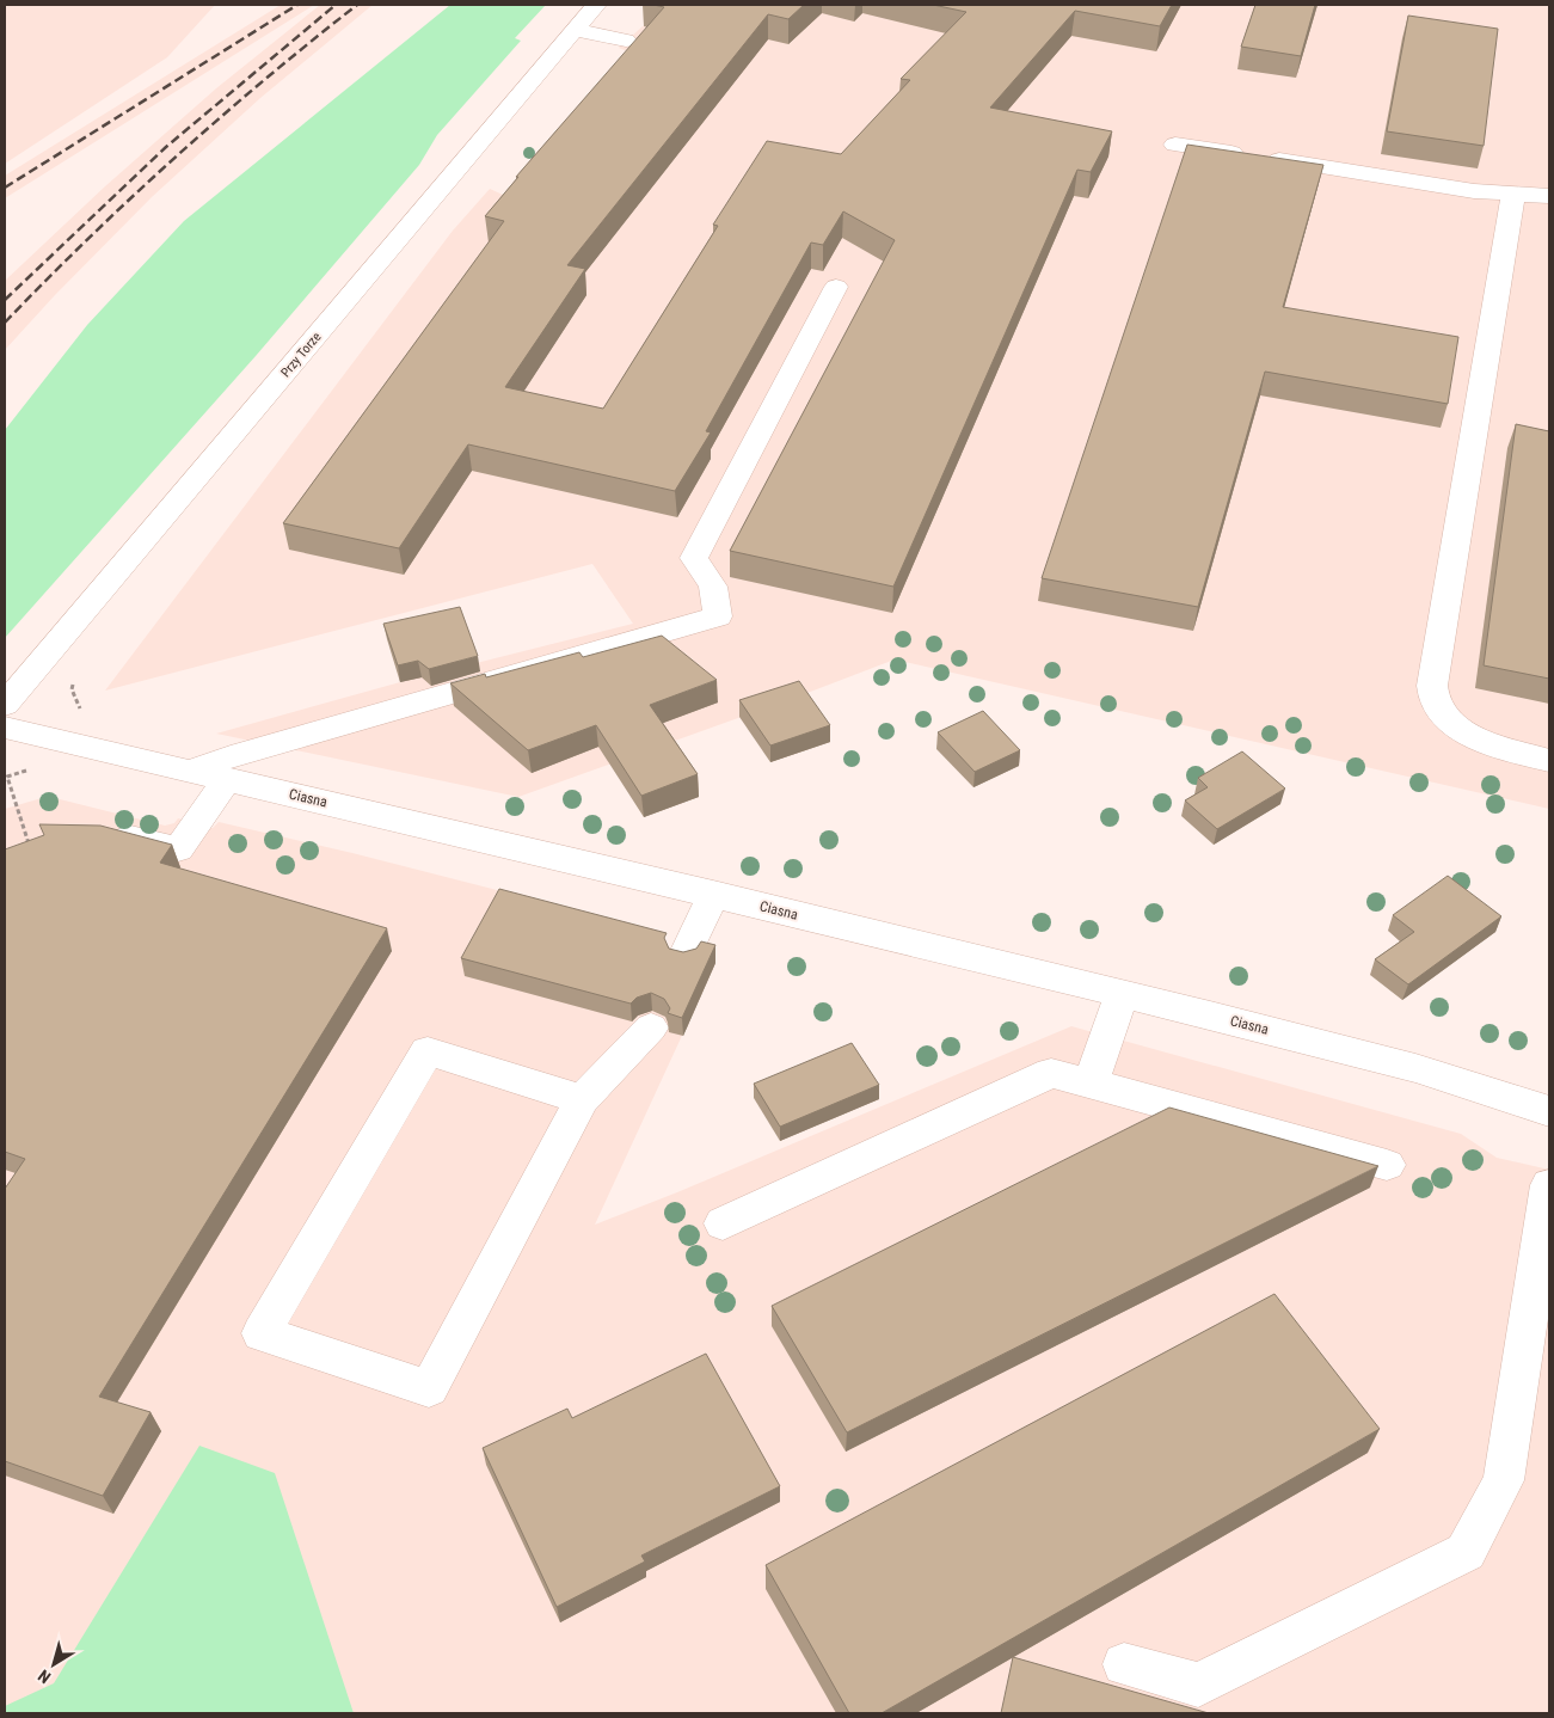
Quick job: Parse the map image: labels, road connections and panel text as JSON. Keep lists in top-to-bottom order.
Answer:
{
  "streets": {
    "street": ["Przy Torze", "Ciasna"]
  },
  "north": "bottom left"
}
